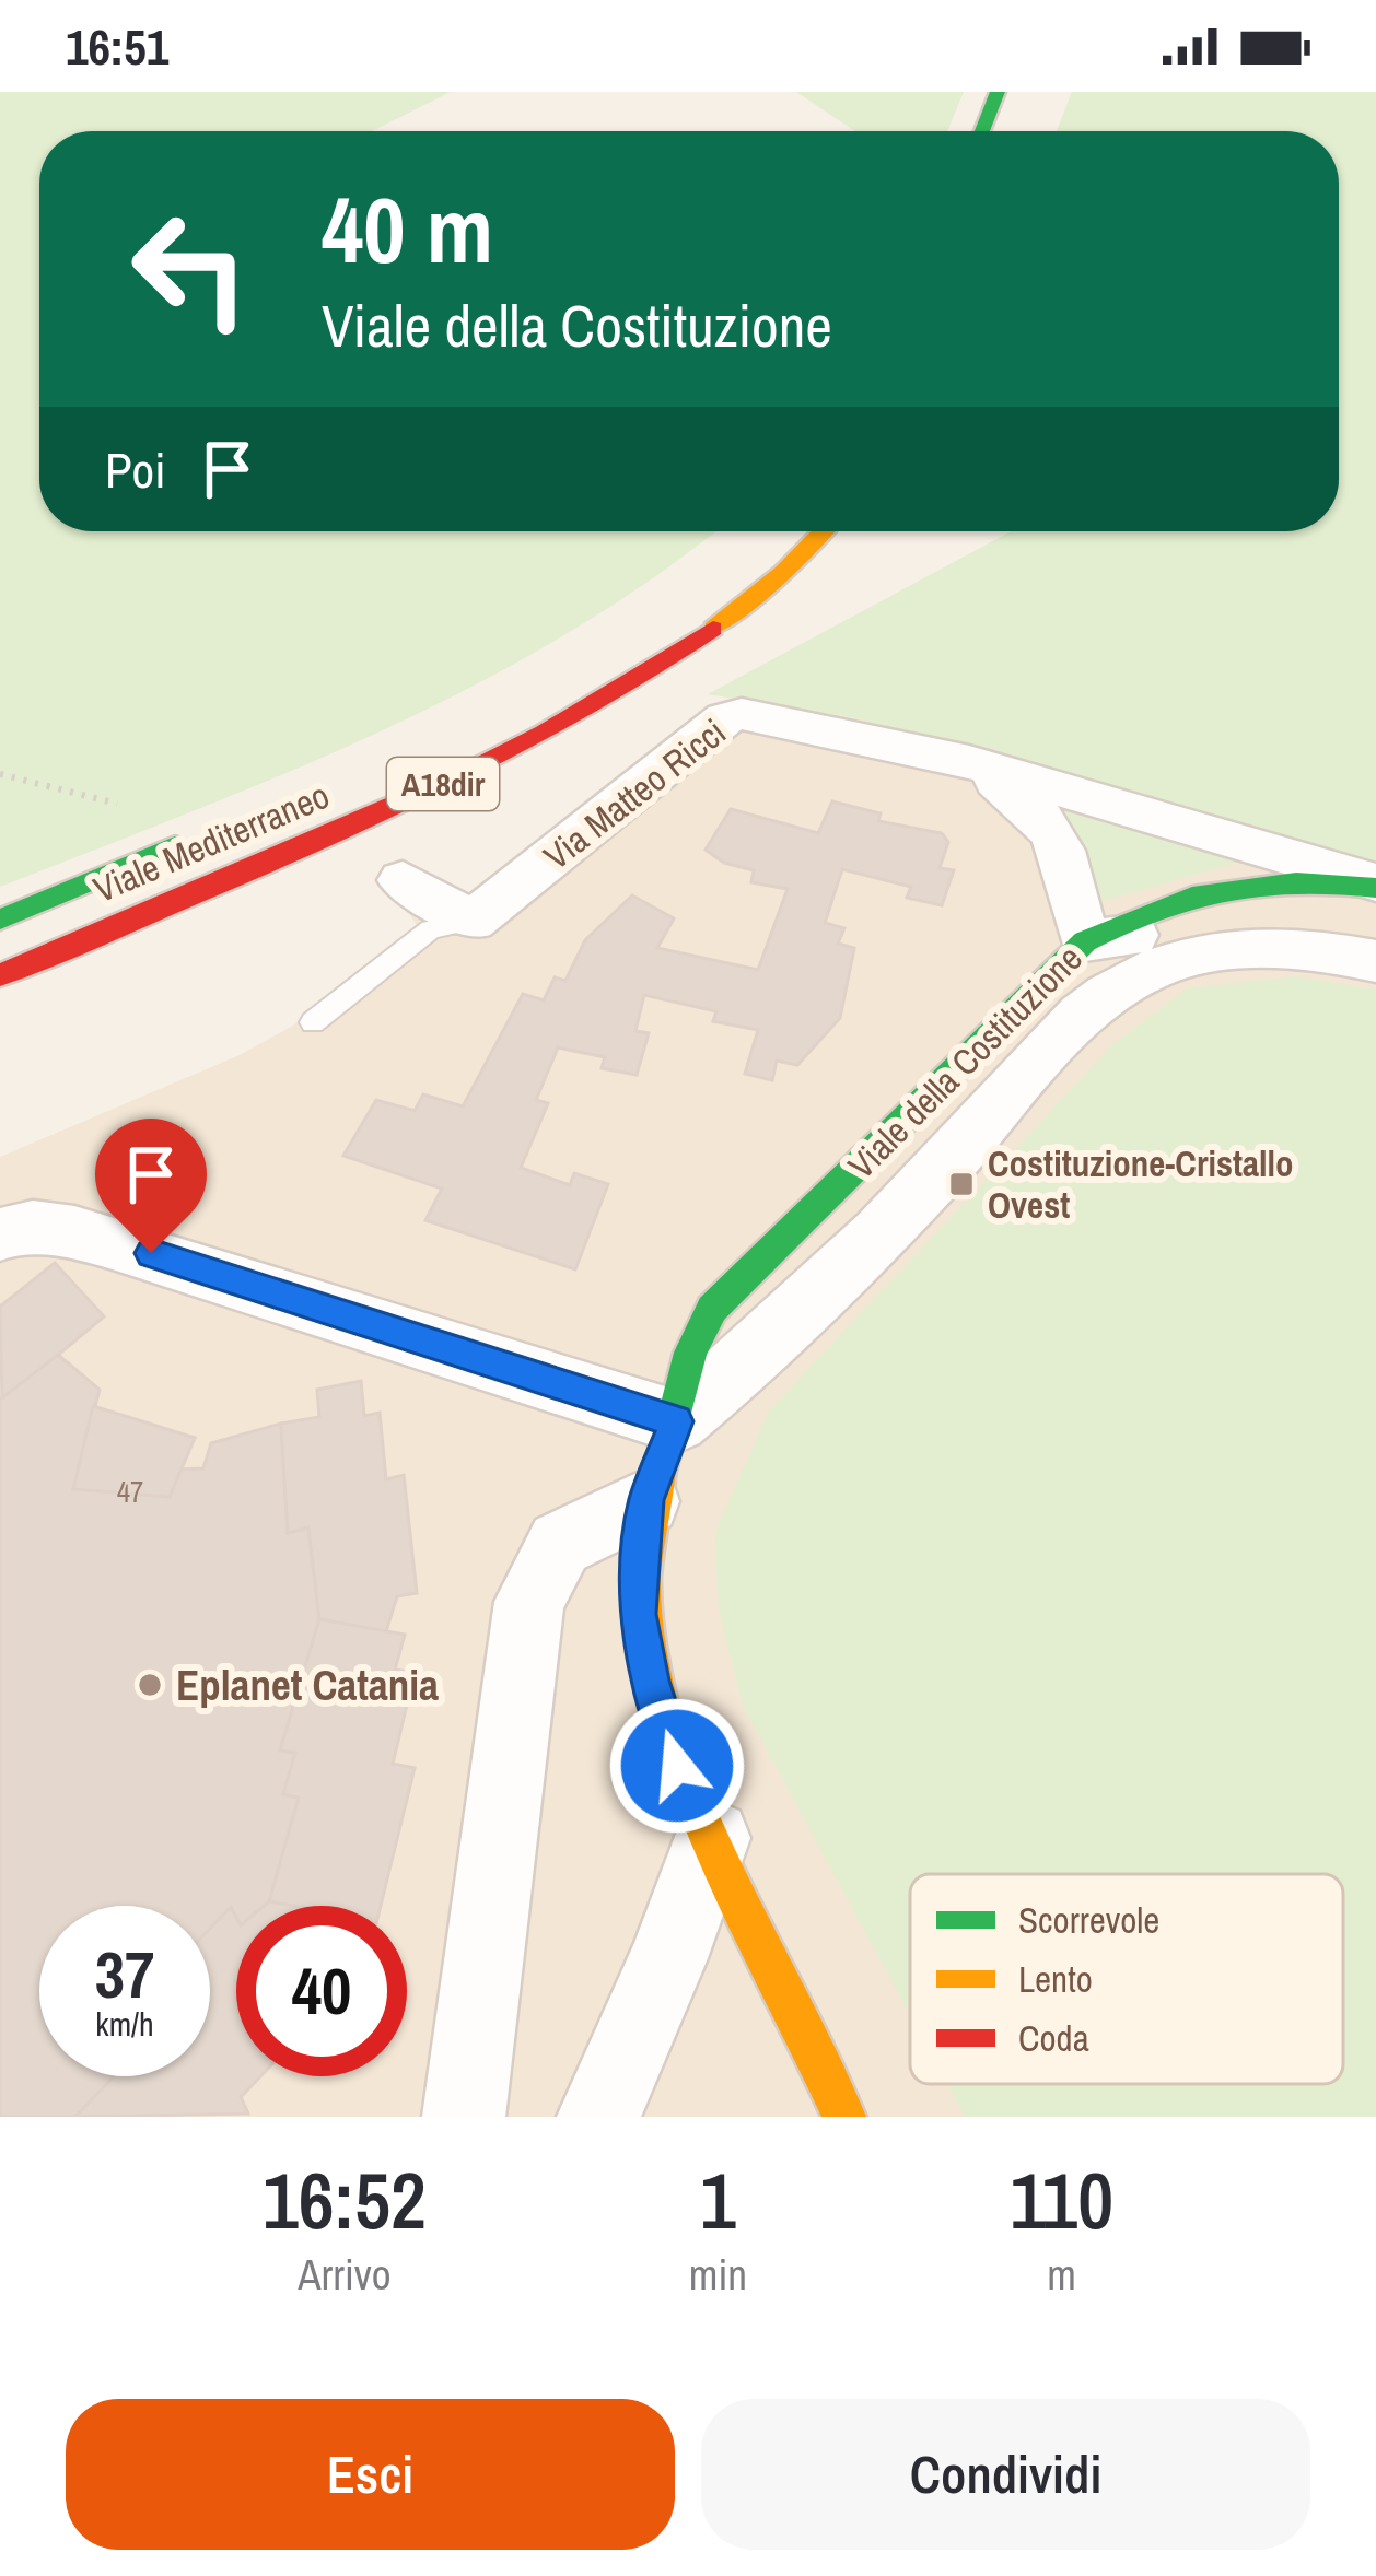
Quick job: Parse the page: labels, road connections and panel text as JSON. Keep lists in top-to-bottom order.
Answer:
{
  "streets": {
    "main road": ["A18dir", "Viale Mediterraneo", "Viale della Costituzione"],
    "street": ["Via Matteo Ricci"]
  },
  "crossings": [
    ["Via Matteo Ricci", "Viale della Costituzione"]
  ],
  "places": {
    "transit": ["Costituzione-Cristallo Ovest"],
    "other": ["Eplanet Catania"]
  },
  "house_numbers": ["47"],
  "legend": ["Scorrevole", "Lento", "Coda"],
  "page": {
    "status": "16:51",
    "turn": ["40 m", "Viale della Costituzione"],
    "then": "Poi",
    "speed": "37 km/h",
    "limit": "40",
    "eta": [
      "16:52",
      "Arrivo",
      "1",
      "min",
      "110",
      "m"
    ],
    "buttons": ["Esci", "Condividi"]
  }
}
